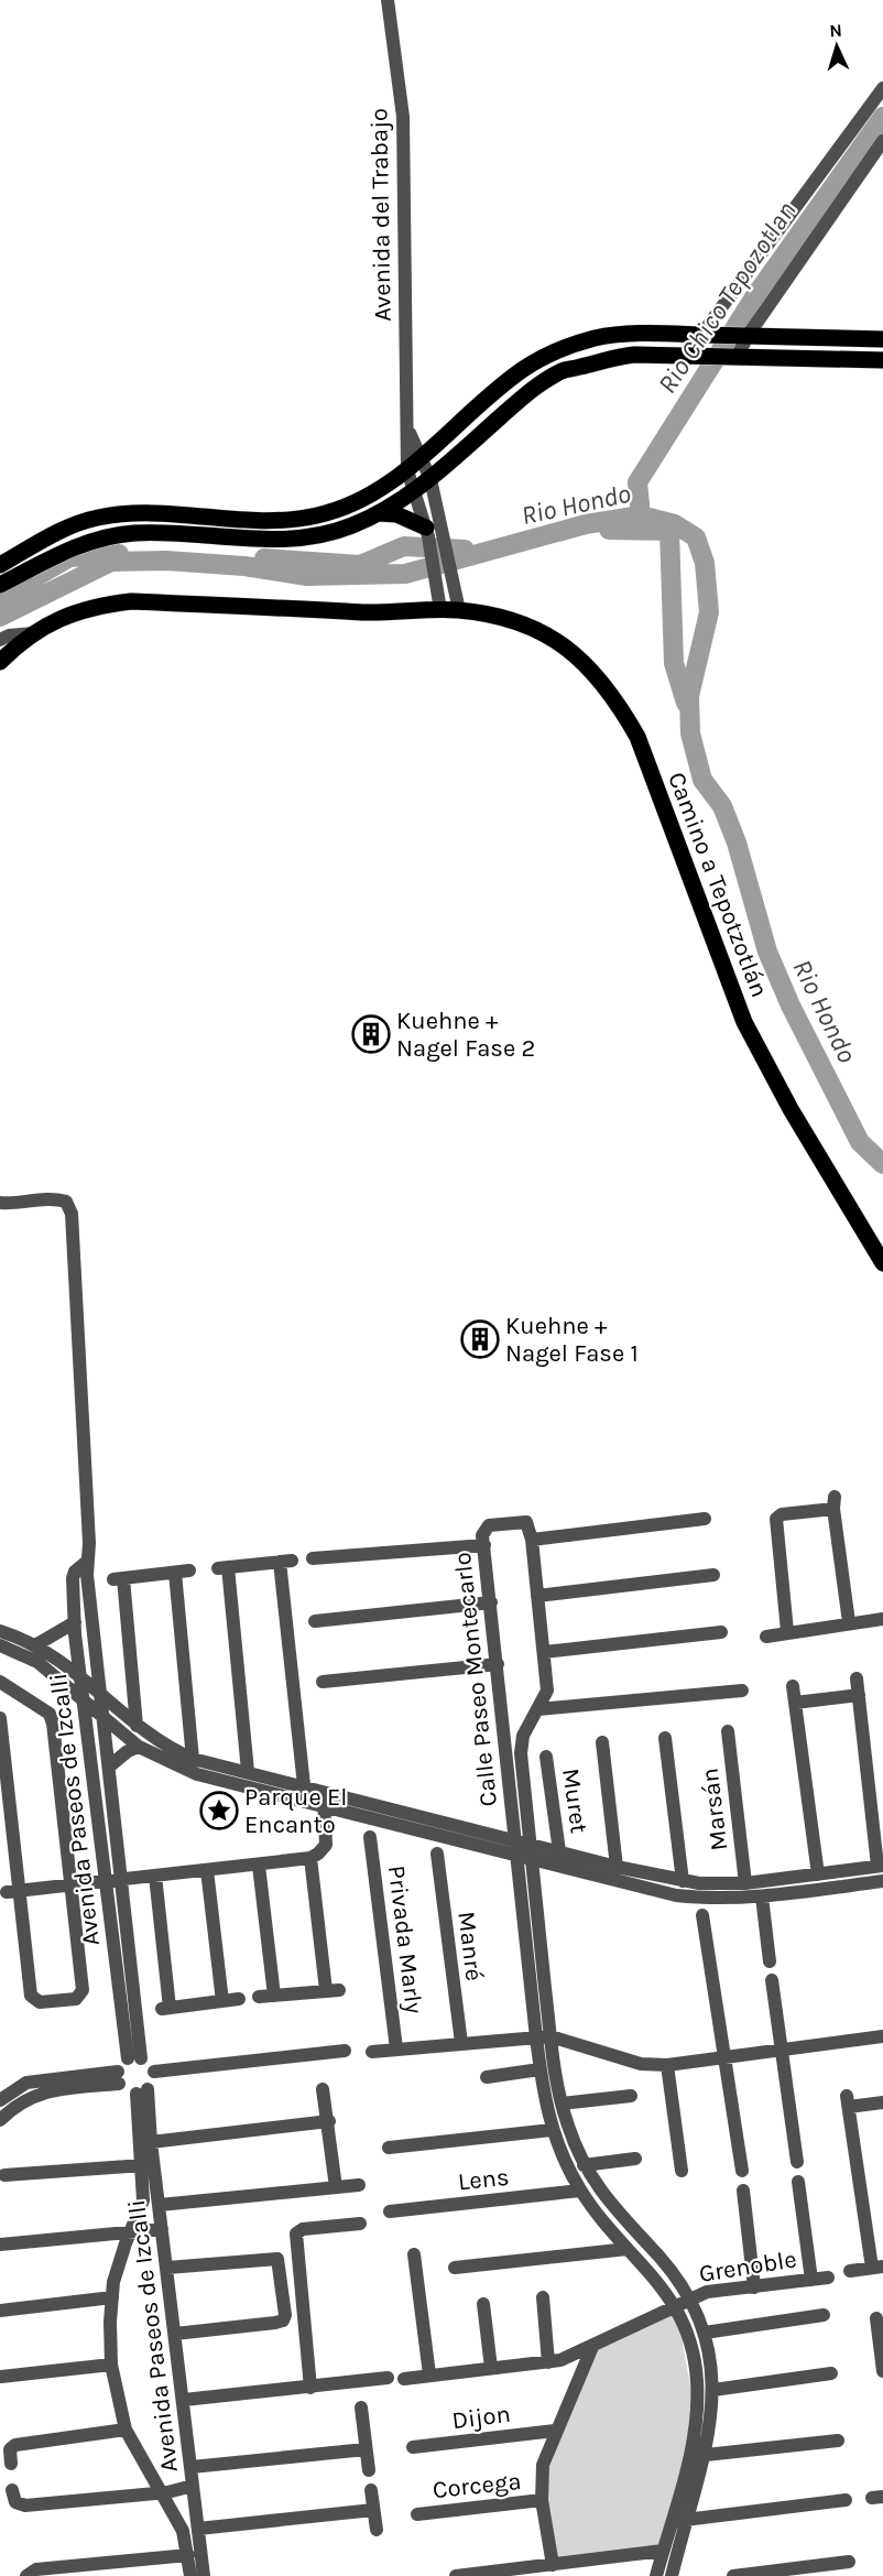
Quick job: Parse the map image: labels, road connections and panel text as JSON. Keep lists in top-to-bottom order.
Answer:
{
  "streets": {
    "main road": ["Camino a Tepotzotlán"],
    "street": [
      "Avenida del Trabajo",
      "Calle Paseo Montecarlo",
      "Muret",
      "Avenida Paseos de Izcalli",
      "Marsán",
      "Privada Marly",
      "Manré",
      "Lens",
      "Grenoble",
      "Dijon",
      "Corcega"
    ]
  },
  "crossings": [
    ["Avenida del Trabajo", "Camino a Tepotzotlán"],
    ["Calle Paseo Montecarlo", "Lens"],
    ["Calle Paseo Montecarlo", "Grenoble"]
  ],
  "water": ["Rio Chico Tepozotlan", "Rio Hondo"],
  "places": {
    "building": ["Kuehne + Nagel Fase 2", "Kuehne + Nagel Fase 1"],
    "place": ["Parque El Encanto"]
  },
  "north": "top"
}
